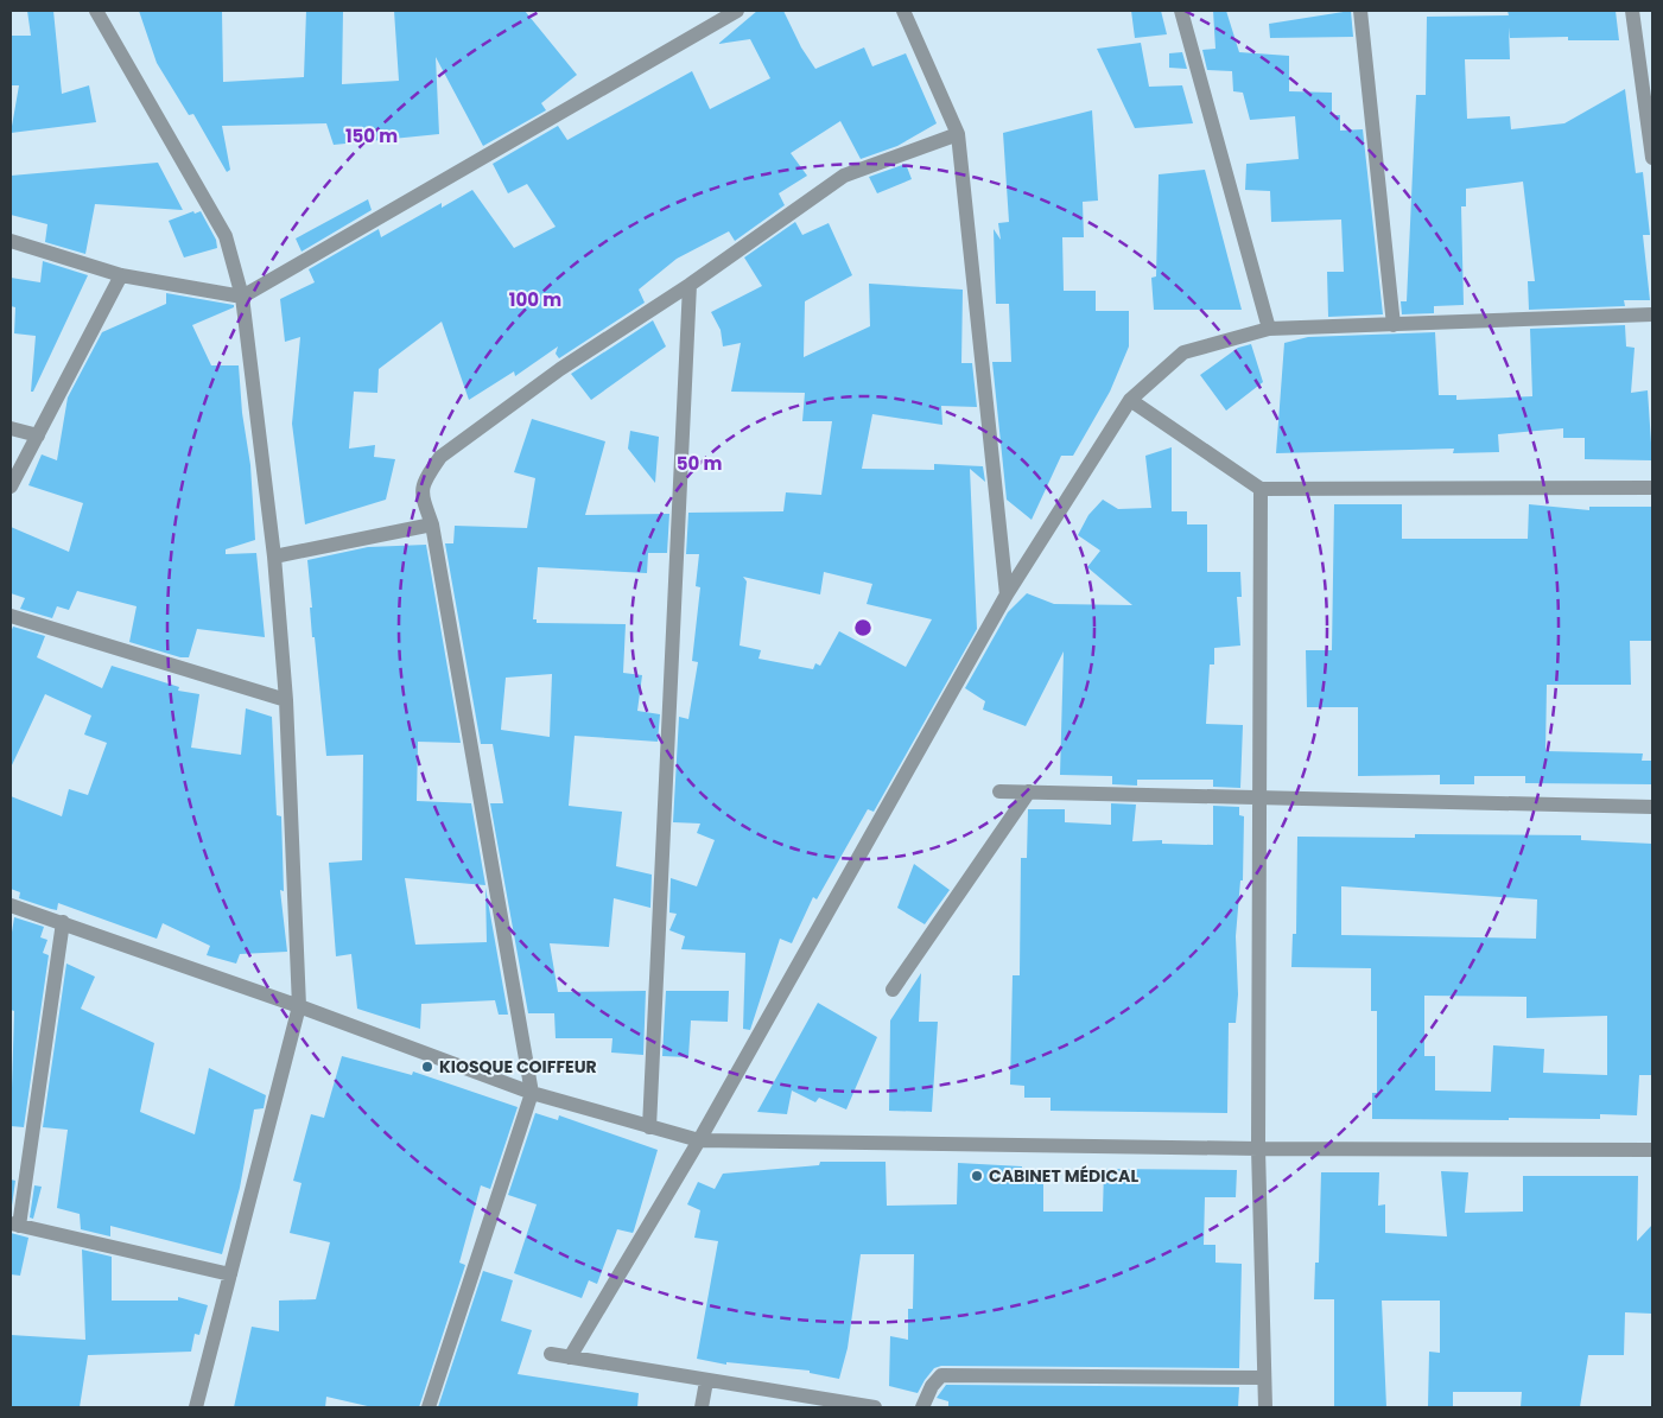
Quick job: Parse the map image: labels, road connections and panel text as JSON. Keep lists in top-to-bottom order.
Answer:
{
  "places": ["KIOSQUE COIFFEUR", "CABINET MÉDICAL"],
  "rings": ["150 m", "100 m", "50 m"]
}
